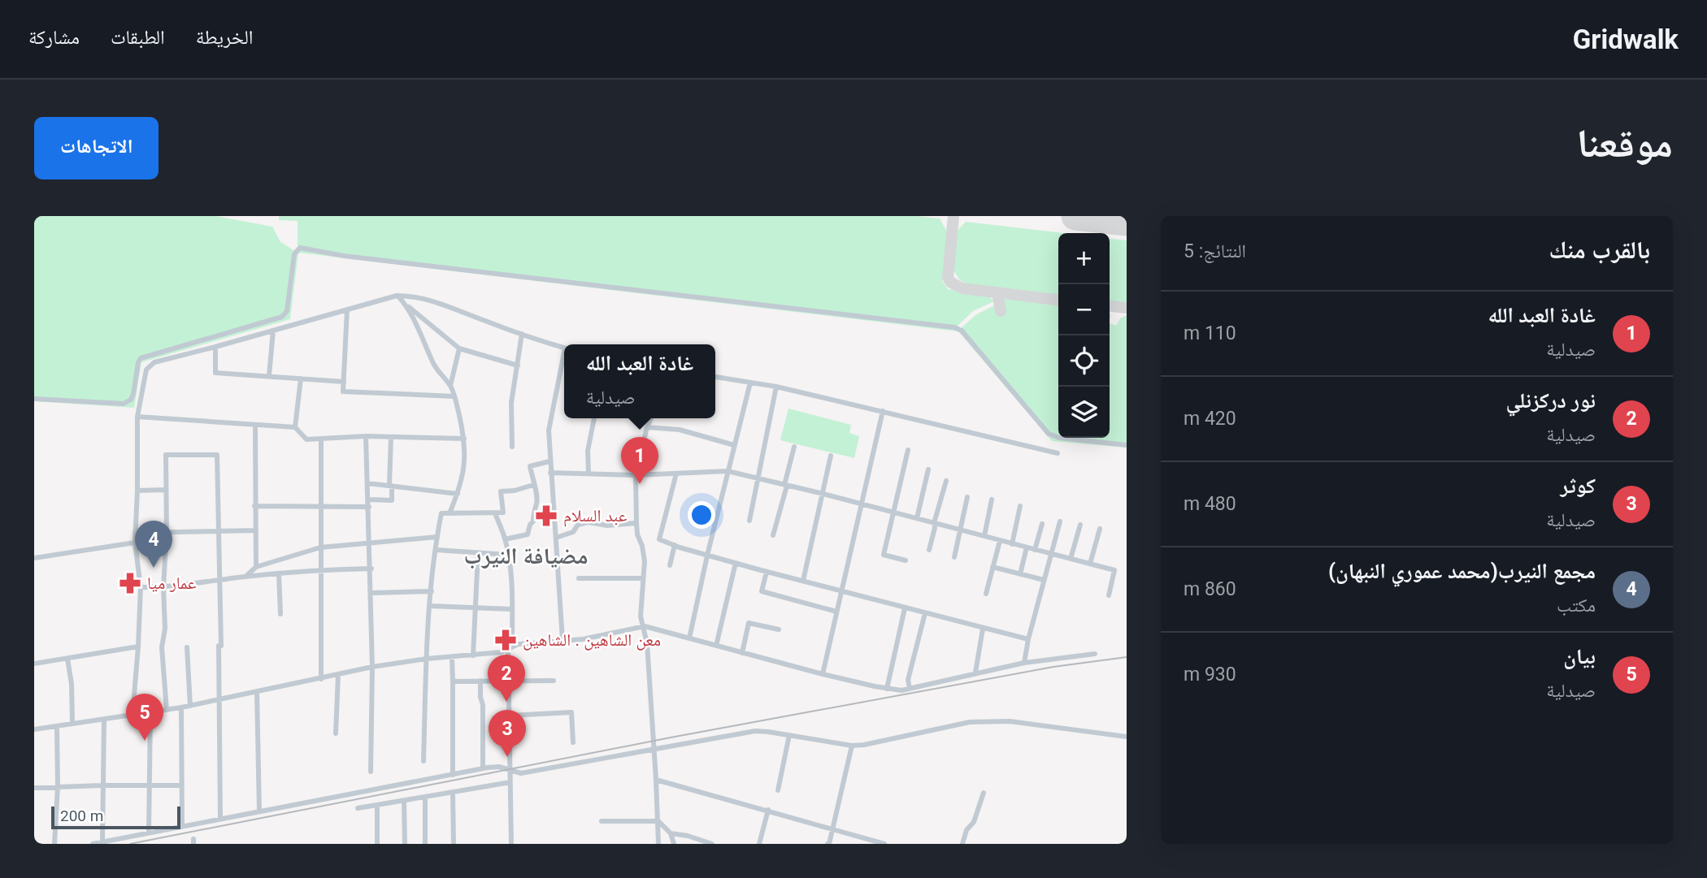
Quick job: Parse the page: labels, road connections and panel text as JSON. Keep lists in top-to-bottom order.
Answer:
{
  "districts": ["مضيافة النيرب"],
  "places": {
    "pharmacy": ["عبد السلام", "عمار ميا", "معن الشاهين . الشاهين"]
  },
  "scale_bar": "200 m",
  "page": {
    "header": "Gridwalk",
    "nav": ["الخريطة", "الطبقات", "مشاركة"],
    "title": "موقعنا",
    "buttons": "الاتجاهات",
    "heading": ["بالقرب منك", "النتائج: 5"],
    "map_buttons": ["+", "−"],
    "list": [
      {
        "mark": "1",
        "name": "غادة العبد الله",
        "note": "صيدلية",
        "value": "110 m"
      },
      {
        "mark": "2",
        "name": "نور دركزنلي",
        "note": "صيدلية",
        "value": "420 m"
      },
      {
        "mark": "3",
        "name": "كوثر",
        "note": "صيدلية",
        "value": "480 m"
      },
      {
        "mark": "4",
        "name": "مجمع النيرب(محمد عموري النبهان)",
        "note": "مكتب",
        "value": "860 m"
      },
      {
        "mark": "5",
        "name": "بيان",
        "note": "صيدلية",
        "value": "930 m"
      }
    ],
    "popup": ["غادة العبد الله", "صيدلية"],
    "pins": [
      "1",
      "4",
      "2",
      "5",
      "3"
    ],
    "scale": "200 m"
  }
}
